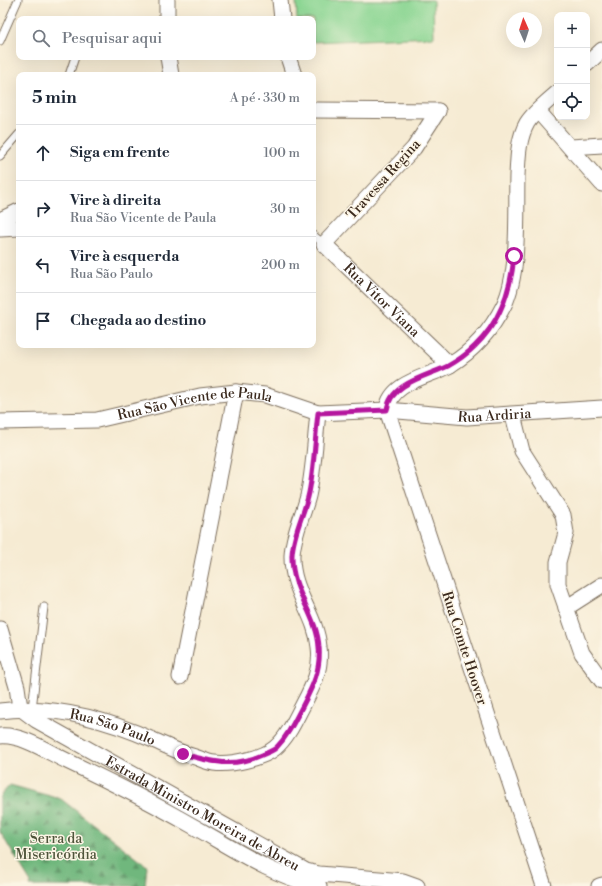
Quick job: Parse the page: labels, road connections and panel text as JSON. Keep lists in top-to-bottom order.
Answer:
{
  "streets": {
    "street": [
      "Travessa Regina",
      "Rua Vitor Viana",
      "Rua São Vicente de Paula",
      "Rua Ardiria",
      "Rua Comte Hoover",
      "Rua São Paulo",
      "Estrada Ministro Moreira de Abreu"
    ]
  },
  "crossings": [
    ["Travessa Regina", "Rua Vitor Viana"],
    ["Rua São Vicente de Paula", "Rua Ardiria"],
    ["Rua São Vicente de Paula", "Rua Comte Hoover"],
    ["Rua São Vicente de Paula", "Rua São Paulo"],
    ["Rua Ardiria", "Rua Comte Hoover"],
    ["Rua São Paulo", "Estrada Ministro Moreira de Abreu"]
  ],
  "parks": ["Serra da Misericórdia"],
  "north": "top",
  "page": {
    "map_buttons": ["+", "−"],
    "search": "Pesquisar aqui",
    "heading": ["5 min", "A pé · 330 m"],
    "list": [
      ["Siga em frente", "100 m"],
      ["Vire à direita", "Rua São Vicente de Paula", "30 m"],
      ["Vire à esquerda", "Rua São Paulo", "200 m"],
      "Chegada ao destino"
    ]
  }
}
